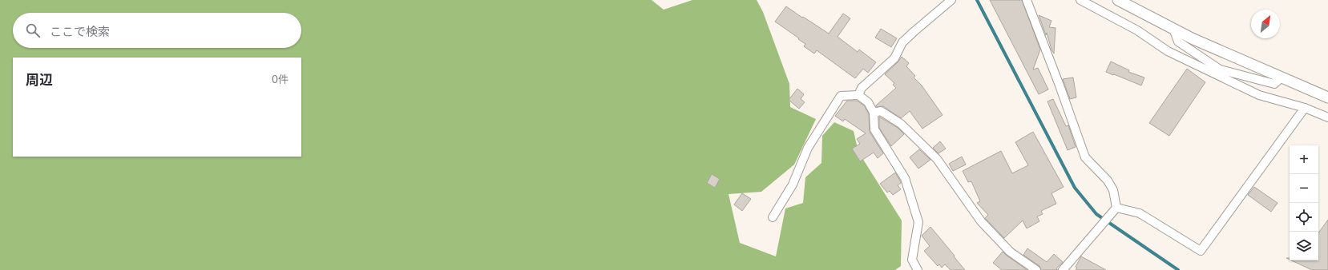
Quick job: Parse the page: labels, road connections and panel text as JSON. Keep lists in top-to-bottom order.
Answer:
{
  "north": "top right",
  "page": {
    "search": "ここで検索",
    "heading": ["周辺", "0件"],
    "map_buttons": ["+", "−"]
  }
}
